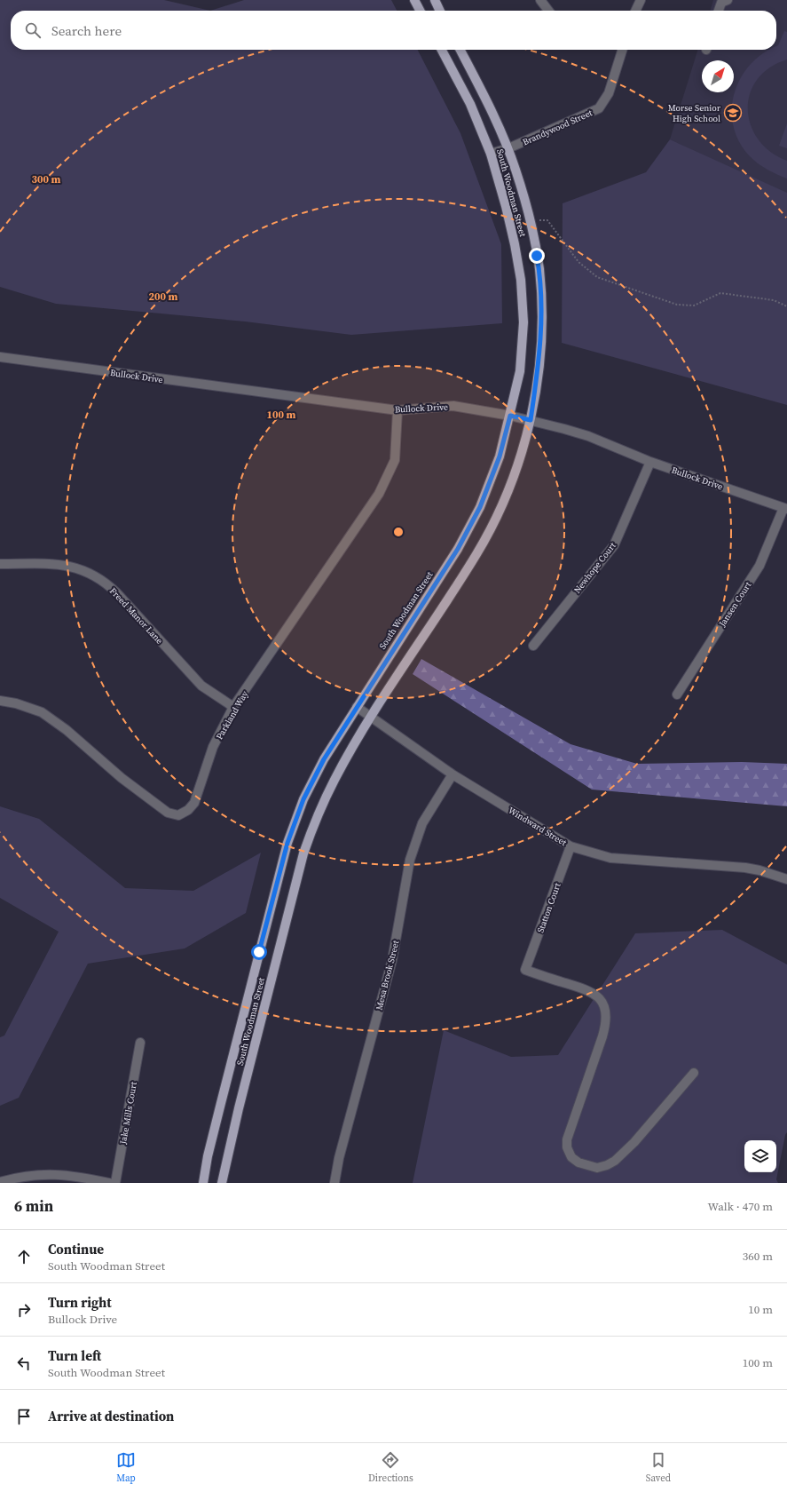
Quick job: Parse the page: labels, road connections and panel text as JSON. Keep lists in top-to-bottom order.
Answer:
{
  "streets": {
    "main road": ["South Woodman Street"],
    "street": [
      "Brandywood Street",
      "Bullock Drive",
      "Newhope Court",
      "Jansen Court",
      "Freed Manor Lane",
      "Parkland Way",
      "Windward Street",
      "Statton Court",
      "Mesa Brook Street",
      "Jake Mills Court"
    ]
  },
  "crossings": [
    ["Brandywood Street", "South Woodman Street"],
    ["South Woodman Street", "Bullock Drive"],
    ["South Woodman Street", "Windward Street"],
    ["Bullock Drive", "Newhope Court"],
    ["Bullock Drive", "Jansen Court"],
    ["Bullock Drive", "Parkland Way"],
    ["Freed Manor Lane", "Parkland Way"],
    ["Windward Street", "Statton Court"],
    ["Windward Street", "Mesa Brook Street"]
  ],
  "places": {
    "school or university": ["Morse Senior High School"]
  },
  "north": "top right",
  "page": {
    "search": "Search here",
    "heading": ["6 min", "Walk · 470 m"],
    "list": [
      ["Continue", "South Woodman Street", "360 m"],
      ["Turn right", "Bullock Drive", "10 m"],
      ["Turn left", "South Woodman Street", "100 m"],
      "Arrive at destination"
    ],
    "nav": ["Map", "Directions", "Saved"]
  },
  "rings": ["300 m", "200 m", "100 m"]
}
